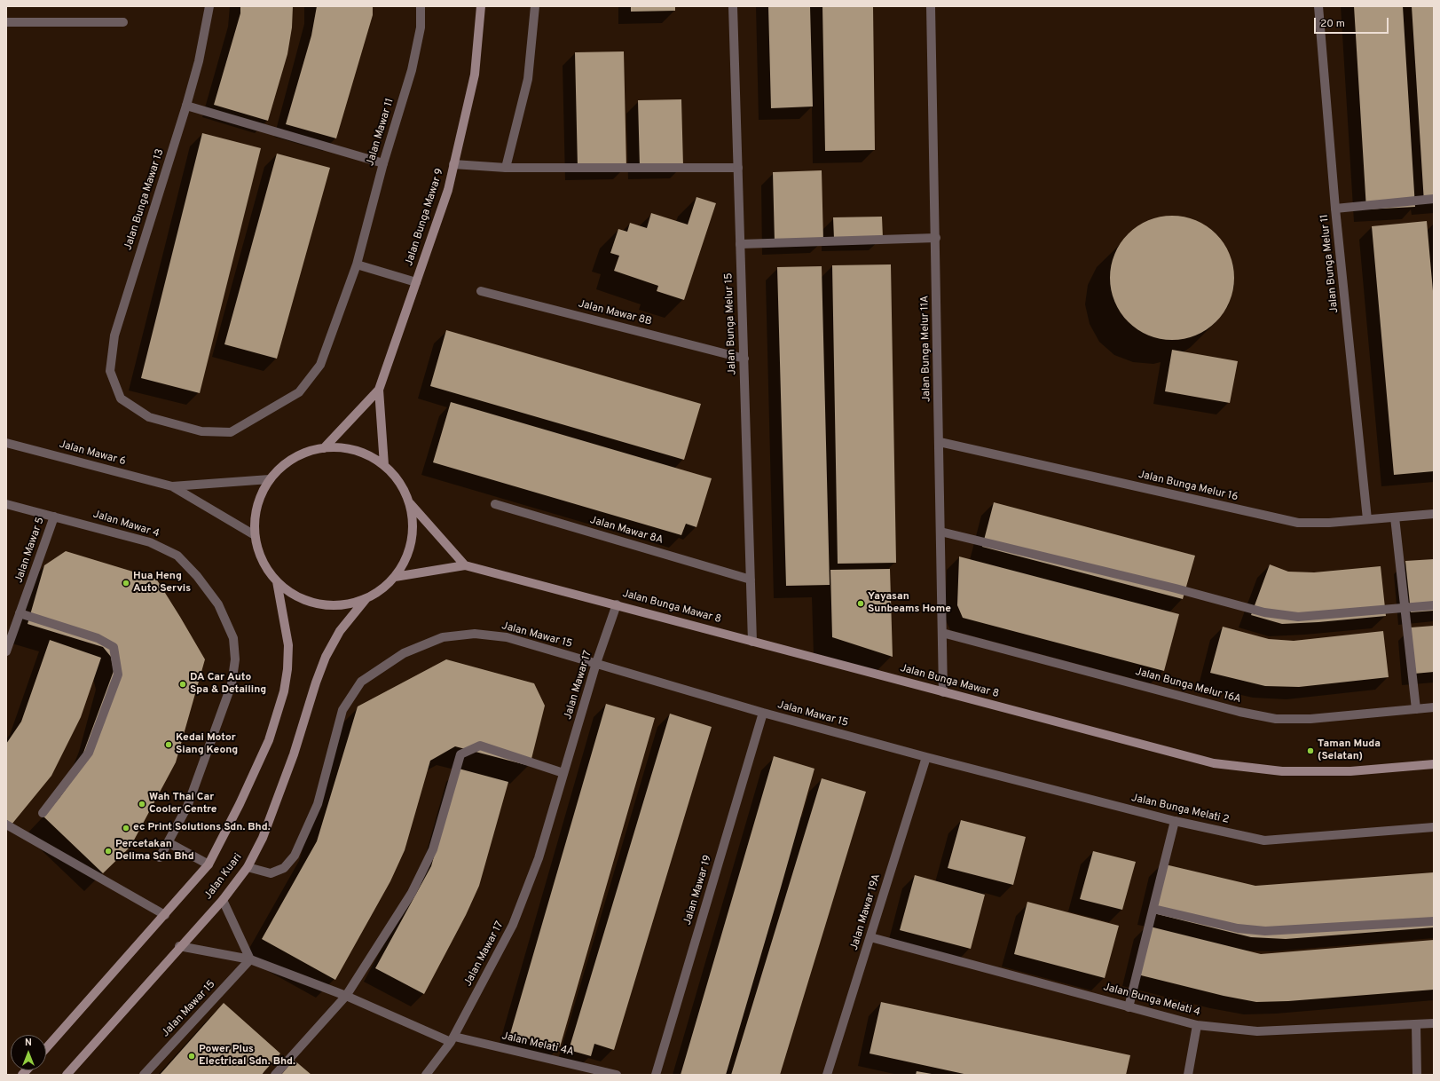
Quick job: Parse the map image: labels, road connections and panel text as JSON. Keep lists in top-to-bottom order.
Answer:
{
  "streets": {
    "street": [
      "Jalan Mawar 11",
      "Jalan Bunga Mawar 13",
      "Jalan Bunga Mawar 9",
      "Jalan Bunga Melur 11",
      "Jalan Mawar 8B",
      "Jalan Bunga Melur 15",
      "Jalan Bunga Melur 11A",
      "Jalan Mawar 6",
      "Jalan Bunga Melur 16",
      "Jalan Mawar 4",
      "Jalan Mawar 8A",
      "Jalan Mawar 5",
      "Jalan Bunga Mawar 8",
      "Jalan Mawar 15",
      "Jalan Mawar 17",
      "Jalan Bunga Melur 16A",
      "Jalan Bunga Melati 2",
      "Jalan Kuari",
      "Jalan Mawar 19",
      "Jalan Mawar 19A",
      "Jalan Bunga Melati 4",
      "Jalan Melati 4A"
    ]
  },
  "crossings": [
    ["Jalan Mawar 11", "Jalan Bunga Mawar 13"],
    ["Jalan Bunga Melur 11", "Jalan Bunga Melur 16"],
    ["Jalan Mawar 8B", "Jalan Bunga Melur 15"],
    ["Jalan Bunga Melur 15", "Jalan Mawar 8A"],
    ["Jalan Bunga Melur 15", "Jalan Bunga Mawar 8"],
    ["Jalan Bunga Melur 11A", "Jalan Bunga Melur 16"],
    ["Jalan Bunga Melur 11A", "Jalan Bunga Mawar 8"],
    ["Jalan Bunga Melur 11A", "Jalan Bunga Melur 16A"],
    ["Jalan Mawar 4", "Jalan Mawar 5"],
    ["Jalan Bunga Mawar 8", "Jalan Mawar 17"],
    ["Jalan Mawar 15", "Jalan Mawar 17"],
    ["Jalan Mawar 15", "Jalan Bunga Melati 2"],
    ["Jalan Mawar 15", "Jalan Kuari"],
    ["Jalan Mawar 15", "Jalan Mawar 19"],
    ["Jalan Mawar 15", "Jalan Mawar 19A"],
    ["Jalan Mawar 17", "Jalan Melati 4A"],
    ["Jalan Bunga Melati 2", "Jalan Mawar 19A"],
    ["Jalan Mawar 19A", "Jalan Bunga Melati 4"]
  ],
  "places": [
    "Hua Heng Auto Servis",
    "Yayasan Sunbeams Home",
    "DA Car Auto Spa & Detailing",
    "Kedai Motor Siang Keong",
    "Taman Muda (Selatan)",
    "Wah Thai Car Cooler Centre",
    "ec Print Solutions Sdn. Bhd.",
    "Percetakan Delima Sdn Bhd",
    "Power Plus Electrical Sdn. Bhd."
  ],
  "scale_bar": "20 m",
  "north": "top"
}
